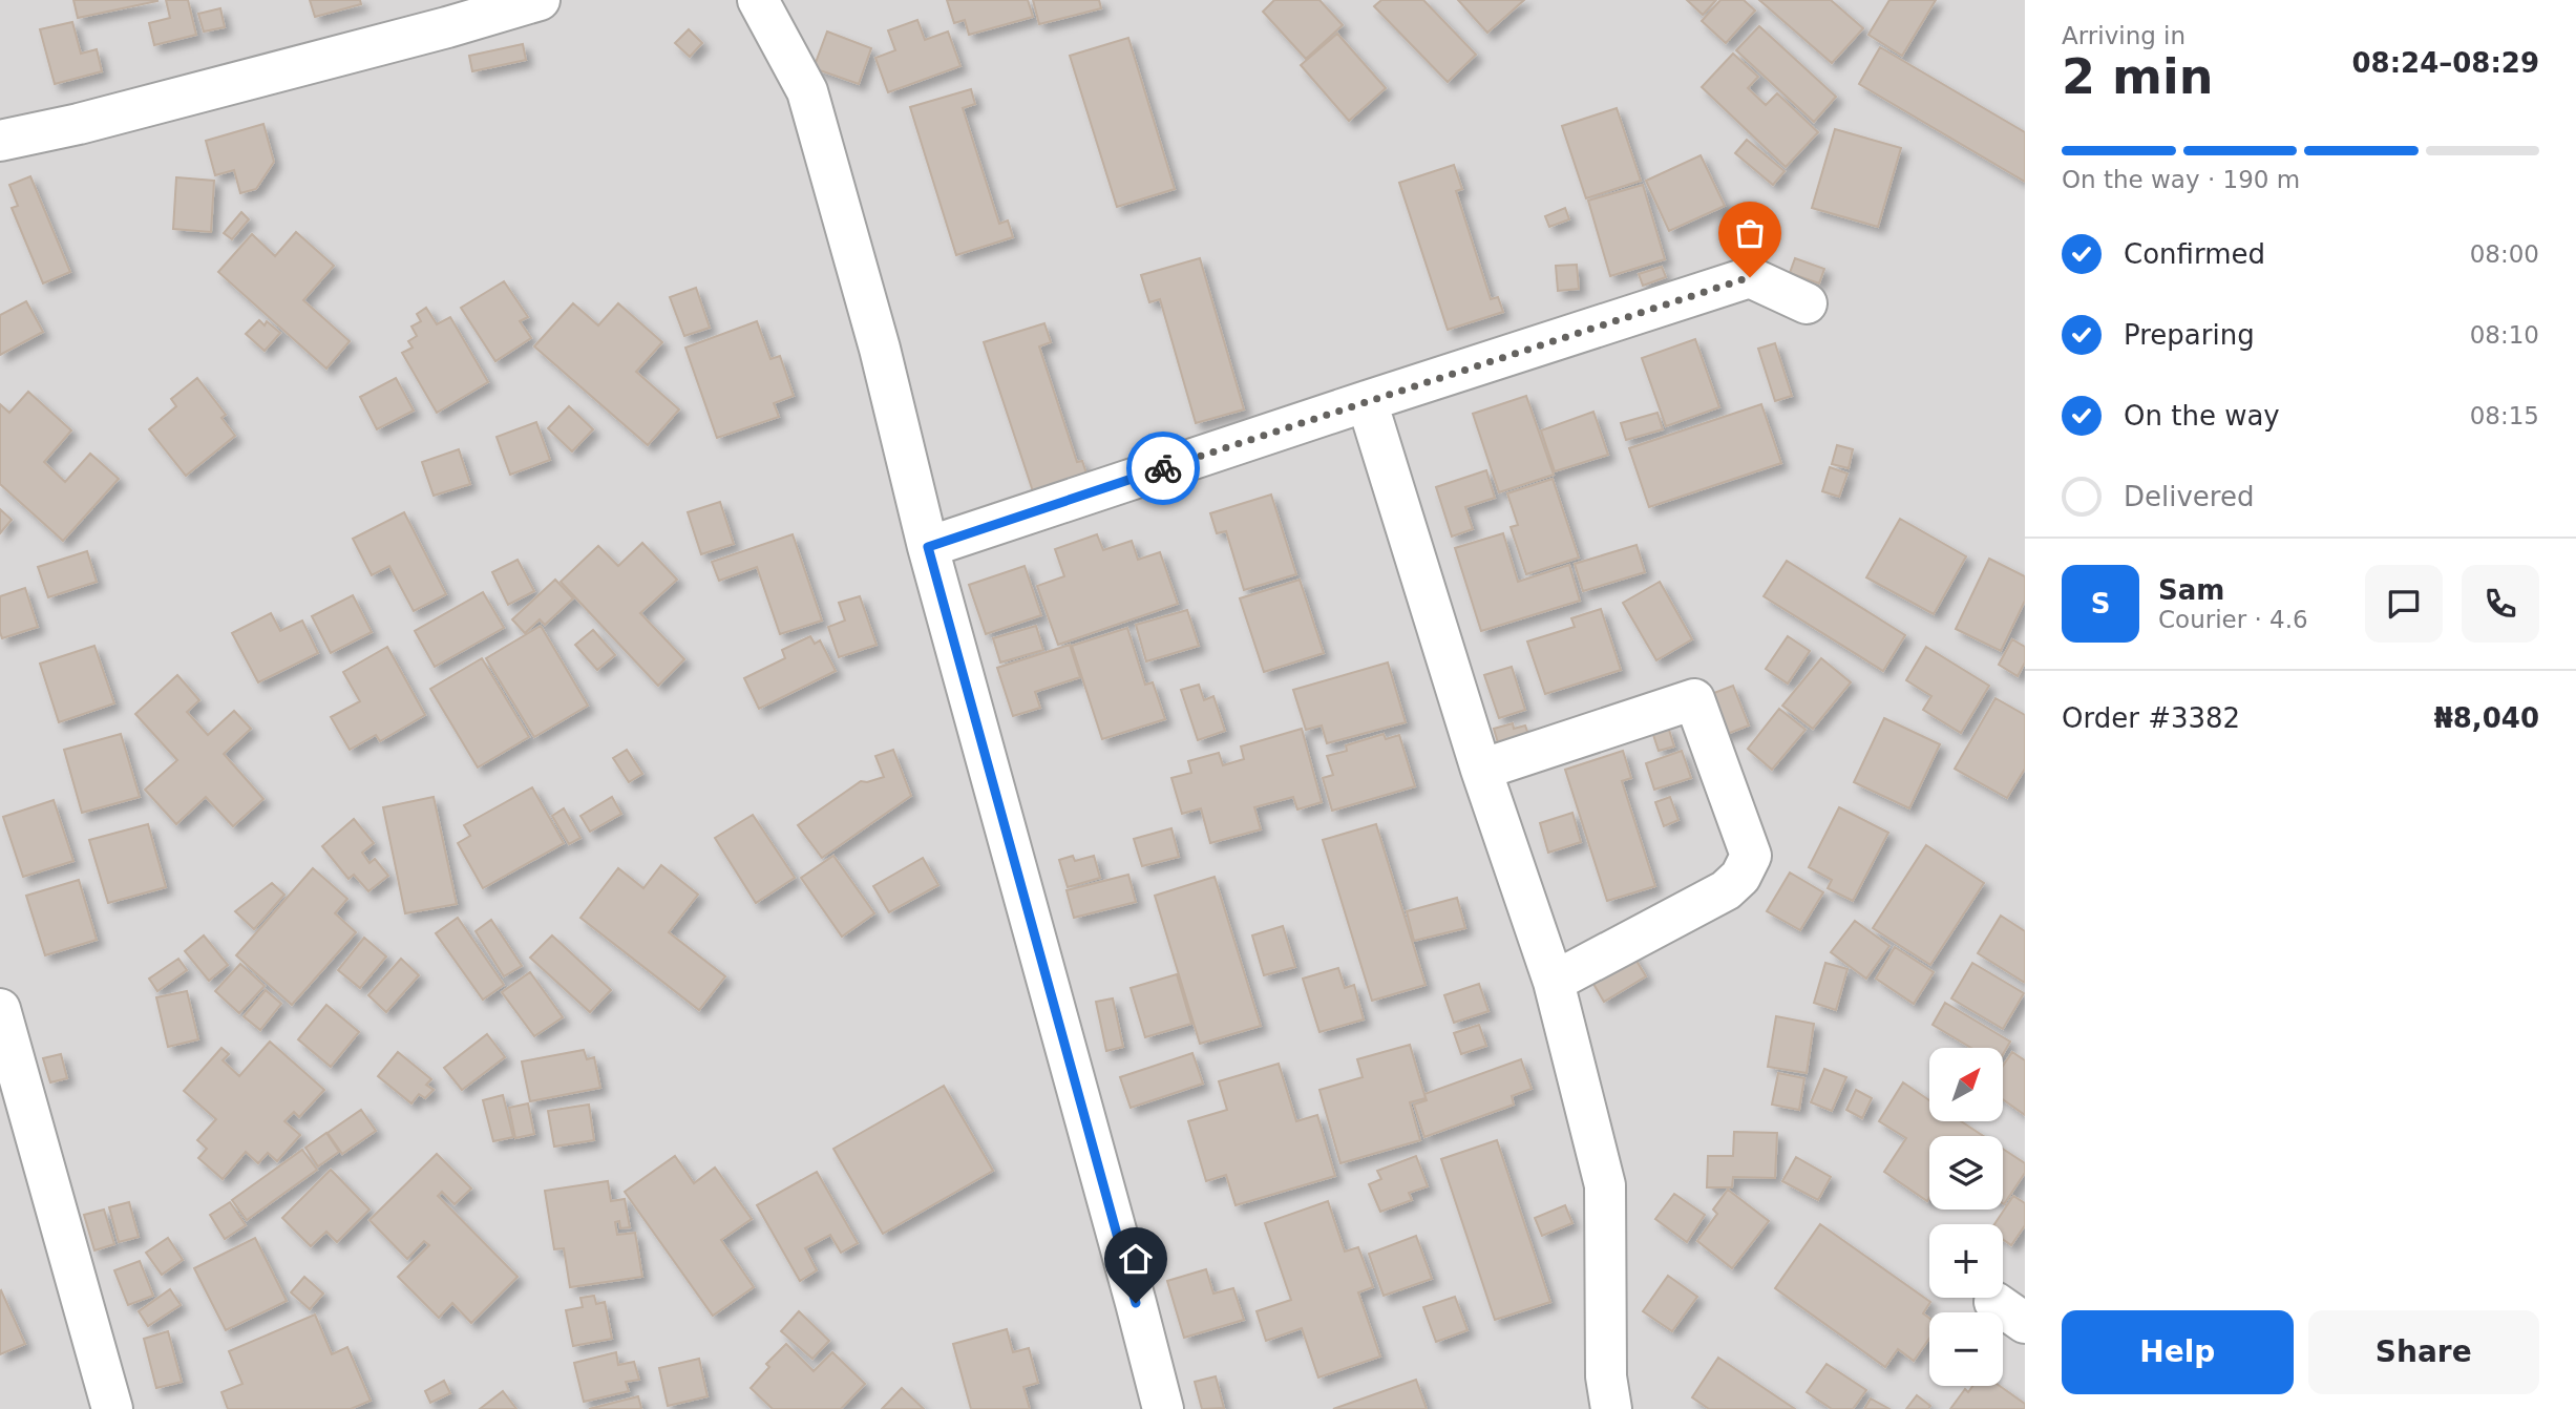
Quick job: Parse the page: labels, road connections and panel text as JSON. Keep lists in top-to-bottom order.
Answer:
{
  "north": "top right",
  "page": {
    "heading": ["2 min", "Arriving in", "08:24–08:29"],
    "panel": [
      "Sam",
      "Courier · 4.6",
      "Order #3382",
      "₦8,040"
    ],
    "bar": "On the way · 190 m",
    "list": [
      ["Confirmed", "08:00"],
      ["Preparing", "08:10"],
      ["On the way", "08:15"],
      "Delivered"
    ],
    "round": "S",
    "map_buttons": ["+", "−"],
    "buttons": ["Help", "Share"]
  }
}
